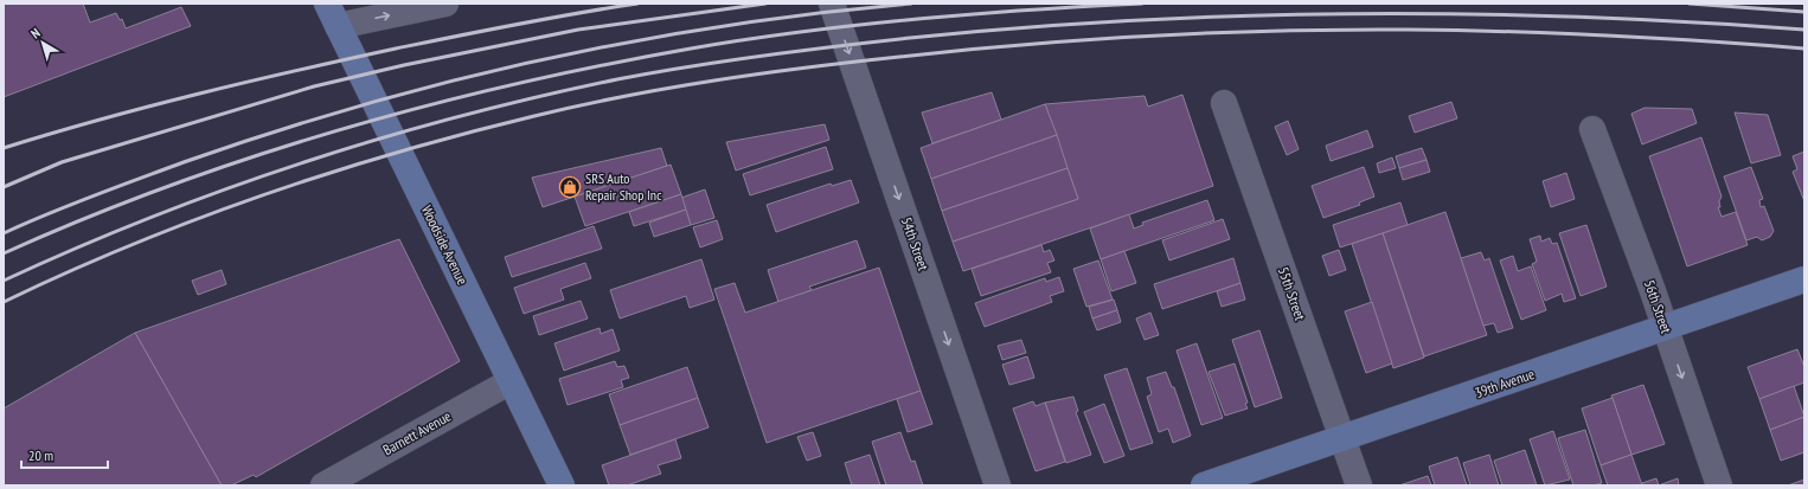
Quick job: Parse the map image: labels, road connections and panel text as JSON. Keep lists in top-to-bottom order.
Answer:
{
  "streets": {
    "street": [
      "54th Street",
      "Woodside Avenue",
      "55th Street",
      "56th Street",
      "39th Avenue",
      "Barnett Avenue"
    ]
  },
  "crossings": [
    ["Woodside Avenue", "Barnett Avenue"],
    ["55th Street", "39th Avenue"],
    ["56th Street", "39th Avenue"]
  ],
  "one_way": ["54th Street", "56th Street"],
  "places": {
    "shop": ["SRS Auto Repair Shop Inc"]
  },
  "scale_bar": "20 m",
  "north": "top left"
}
